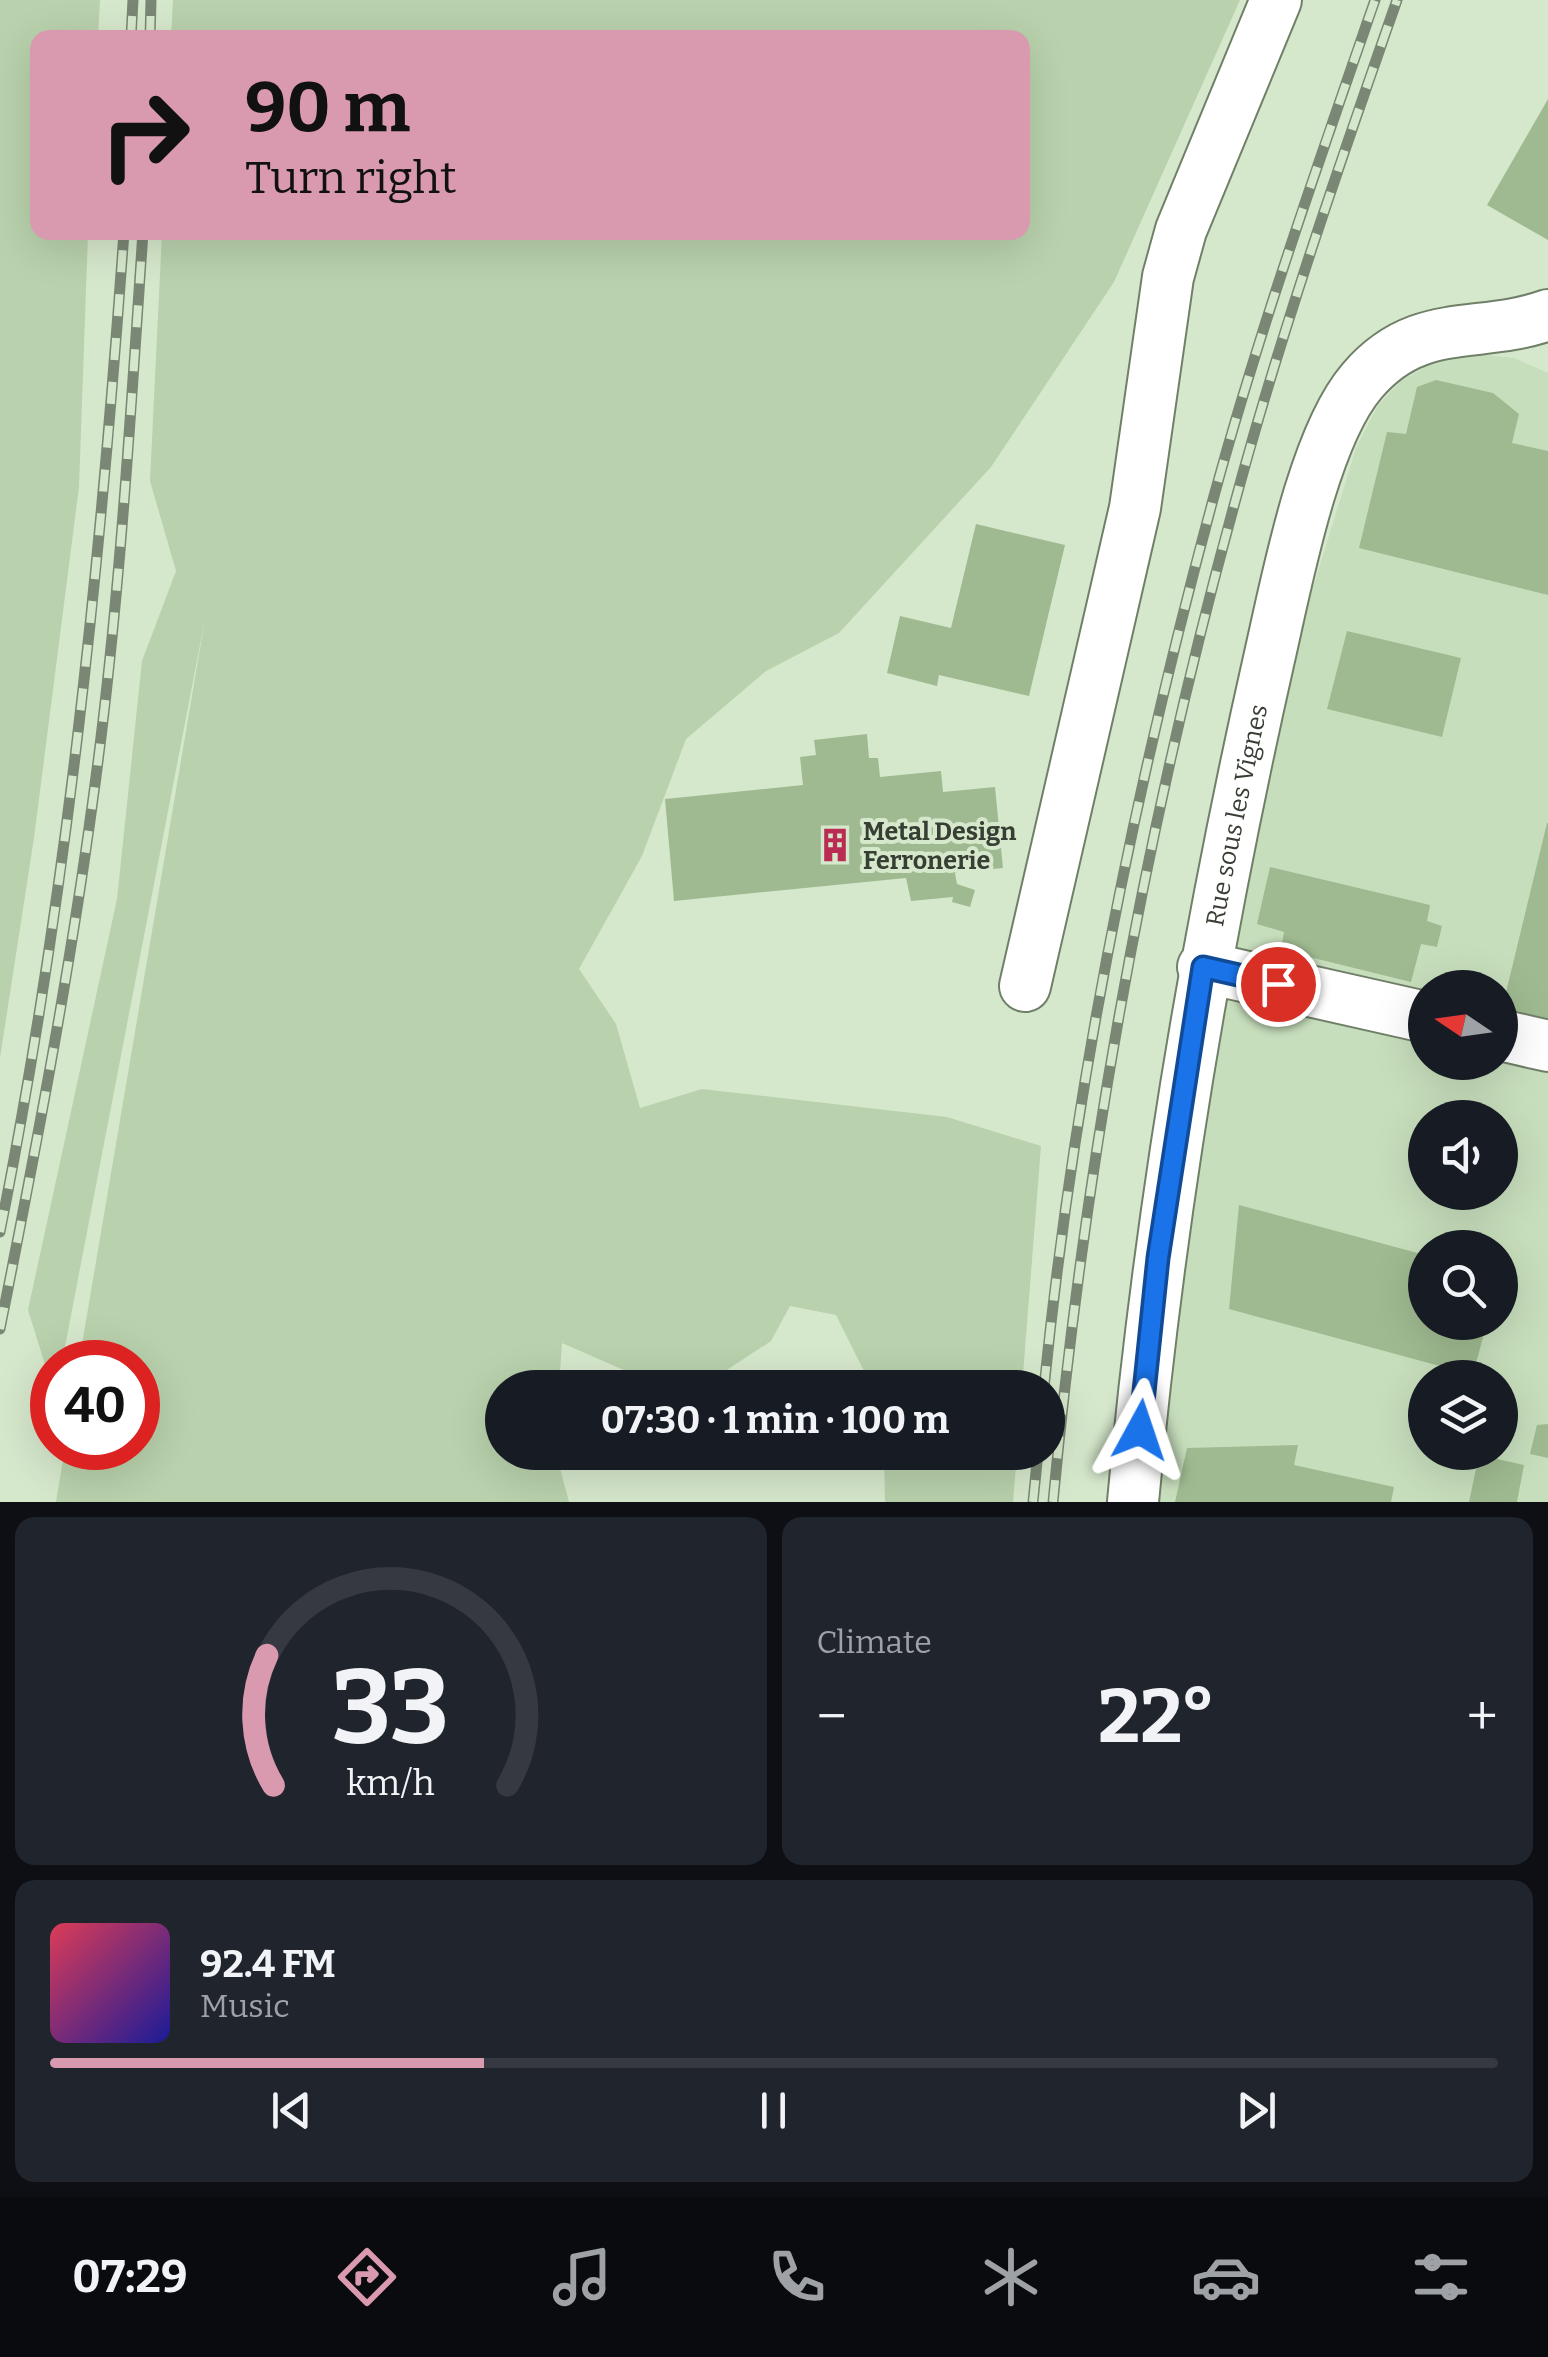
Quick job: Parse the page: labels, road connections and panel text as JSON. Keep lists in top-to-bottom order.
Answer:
{
  "streets": {
    "street": ["Rue sous les Vignes"]
  },
  "places": {
    "building": ["Metal Design Ferronerie"]
  },
  "north": "left",
  "page": {
    "turn": ["90 m", "Turn right"],
    "limit": "40",
    "trip": "07:30 · 1 min · 100 m",
    "tile": "Climate",
    "heat": ["−", "22°", "+"],
    "song": ["92.4 FM", "Music"],
    "tabs": "07:29",
    "gauge": ["33", "km/h"]
  }
}
